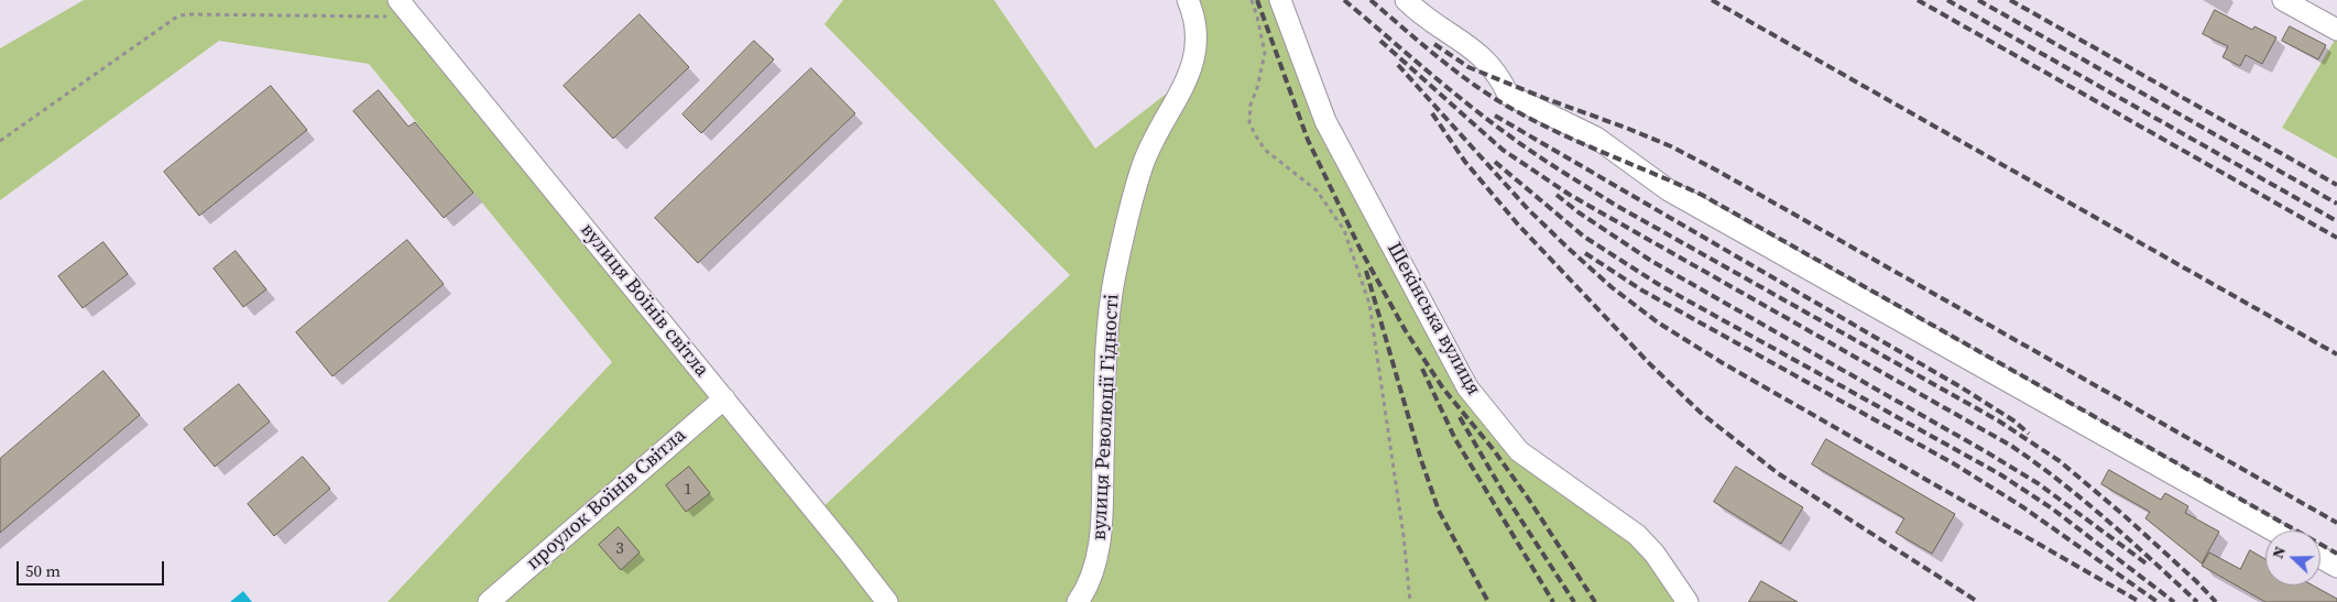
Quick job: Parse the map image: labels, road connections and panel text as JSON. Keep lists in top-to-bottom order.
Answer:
{
  "streets": {
    "street": [
      "вулиця Воїнів світла",
      "Шекінська вулиця",
      "вулиця Революції Гідності",
      "проулок Воїнів Світла"
    ]
  },
  "crossings": [
    ["вулиця Воїнів світла", "проулок Воїнів Світла"]
  ],
  "house_numbers": ["1", "3"],
  "scale_bar": "50 m",
  "north": "left"
}
